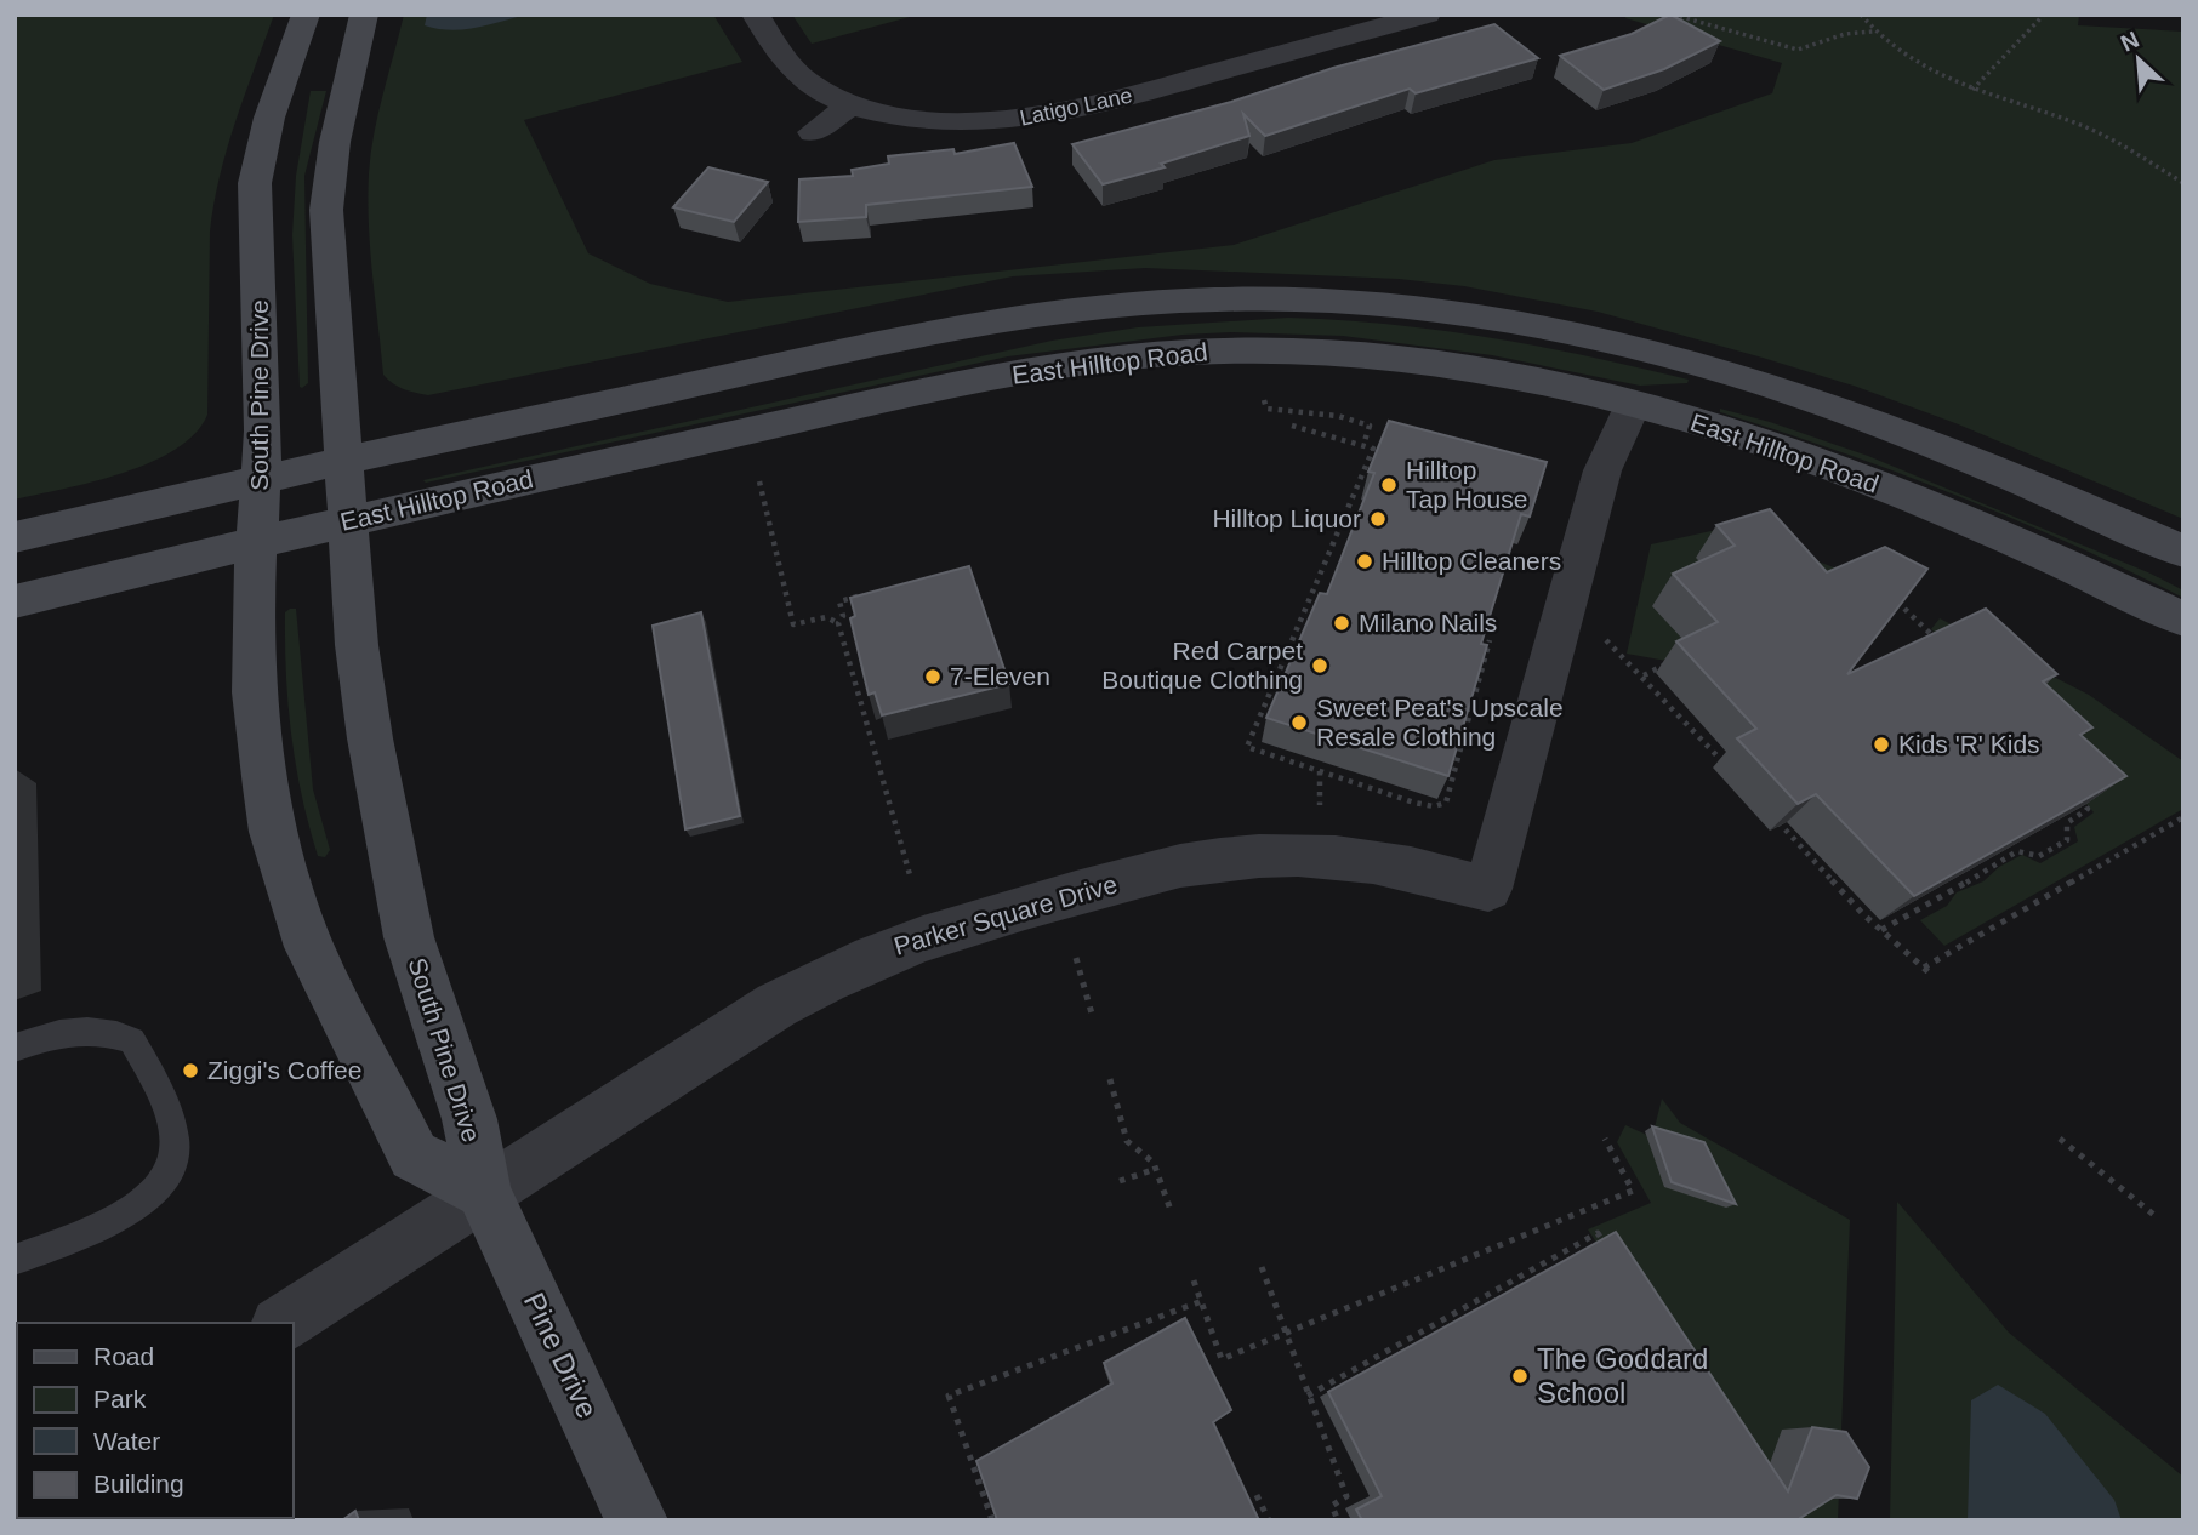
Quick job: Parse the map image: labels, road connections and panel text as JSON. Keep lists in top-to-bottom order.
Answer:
{
  "streets": {
    "main road": ["East Hilltop Road", "South Pine Drive", "Pine Drive"],
    "street": ["Latigo Lane", "Parker Square Drive"]
  },
  "crossings": [
    ["East Hilltop Road", "South Pine Drive"],
    ["East Hilltop Road", "Parker Square Drive"],
    ["South Pine Drive", "Parker Square Drive"],
    ["South Pine Drive", "Pine Drive"],
    ["Parker Square Drive", "Pine Drive"]
  ],
  "places": [
    "Hilltop Tap House",
    "Hilltop Liquor",
    "Hilltop Cleaners",
    "Milano Nails",
    "Red Carpet Boutique Clothing",
    "7-Eleven",
    "Sweet Peat's Upscale Resale Clothing",
    "Kids 'R' Kids",
    "Ziggi's Coffee",
    "The Goddard School"
  ],
  "legend": [
    "Road",
    "Park",
    "Water",
    "Building"
  ],
  "north": "top left"
}
